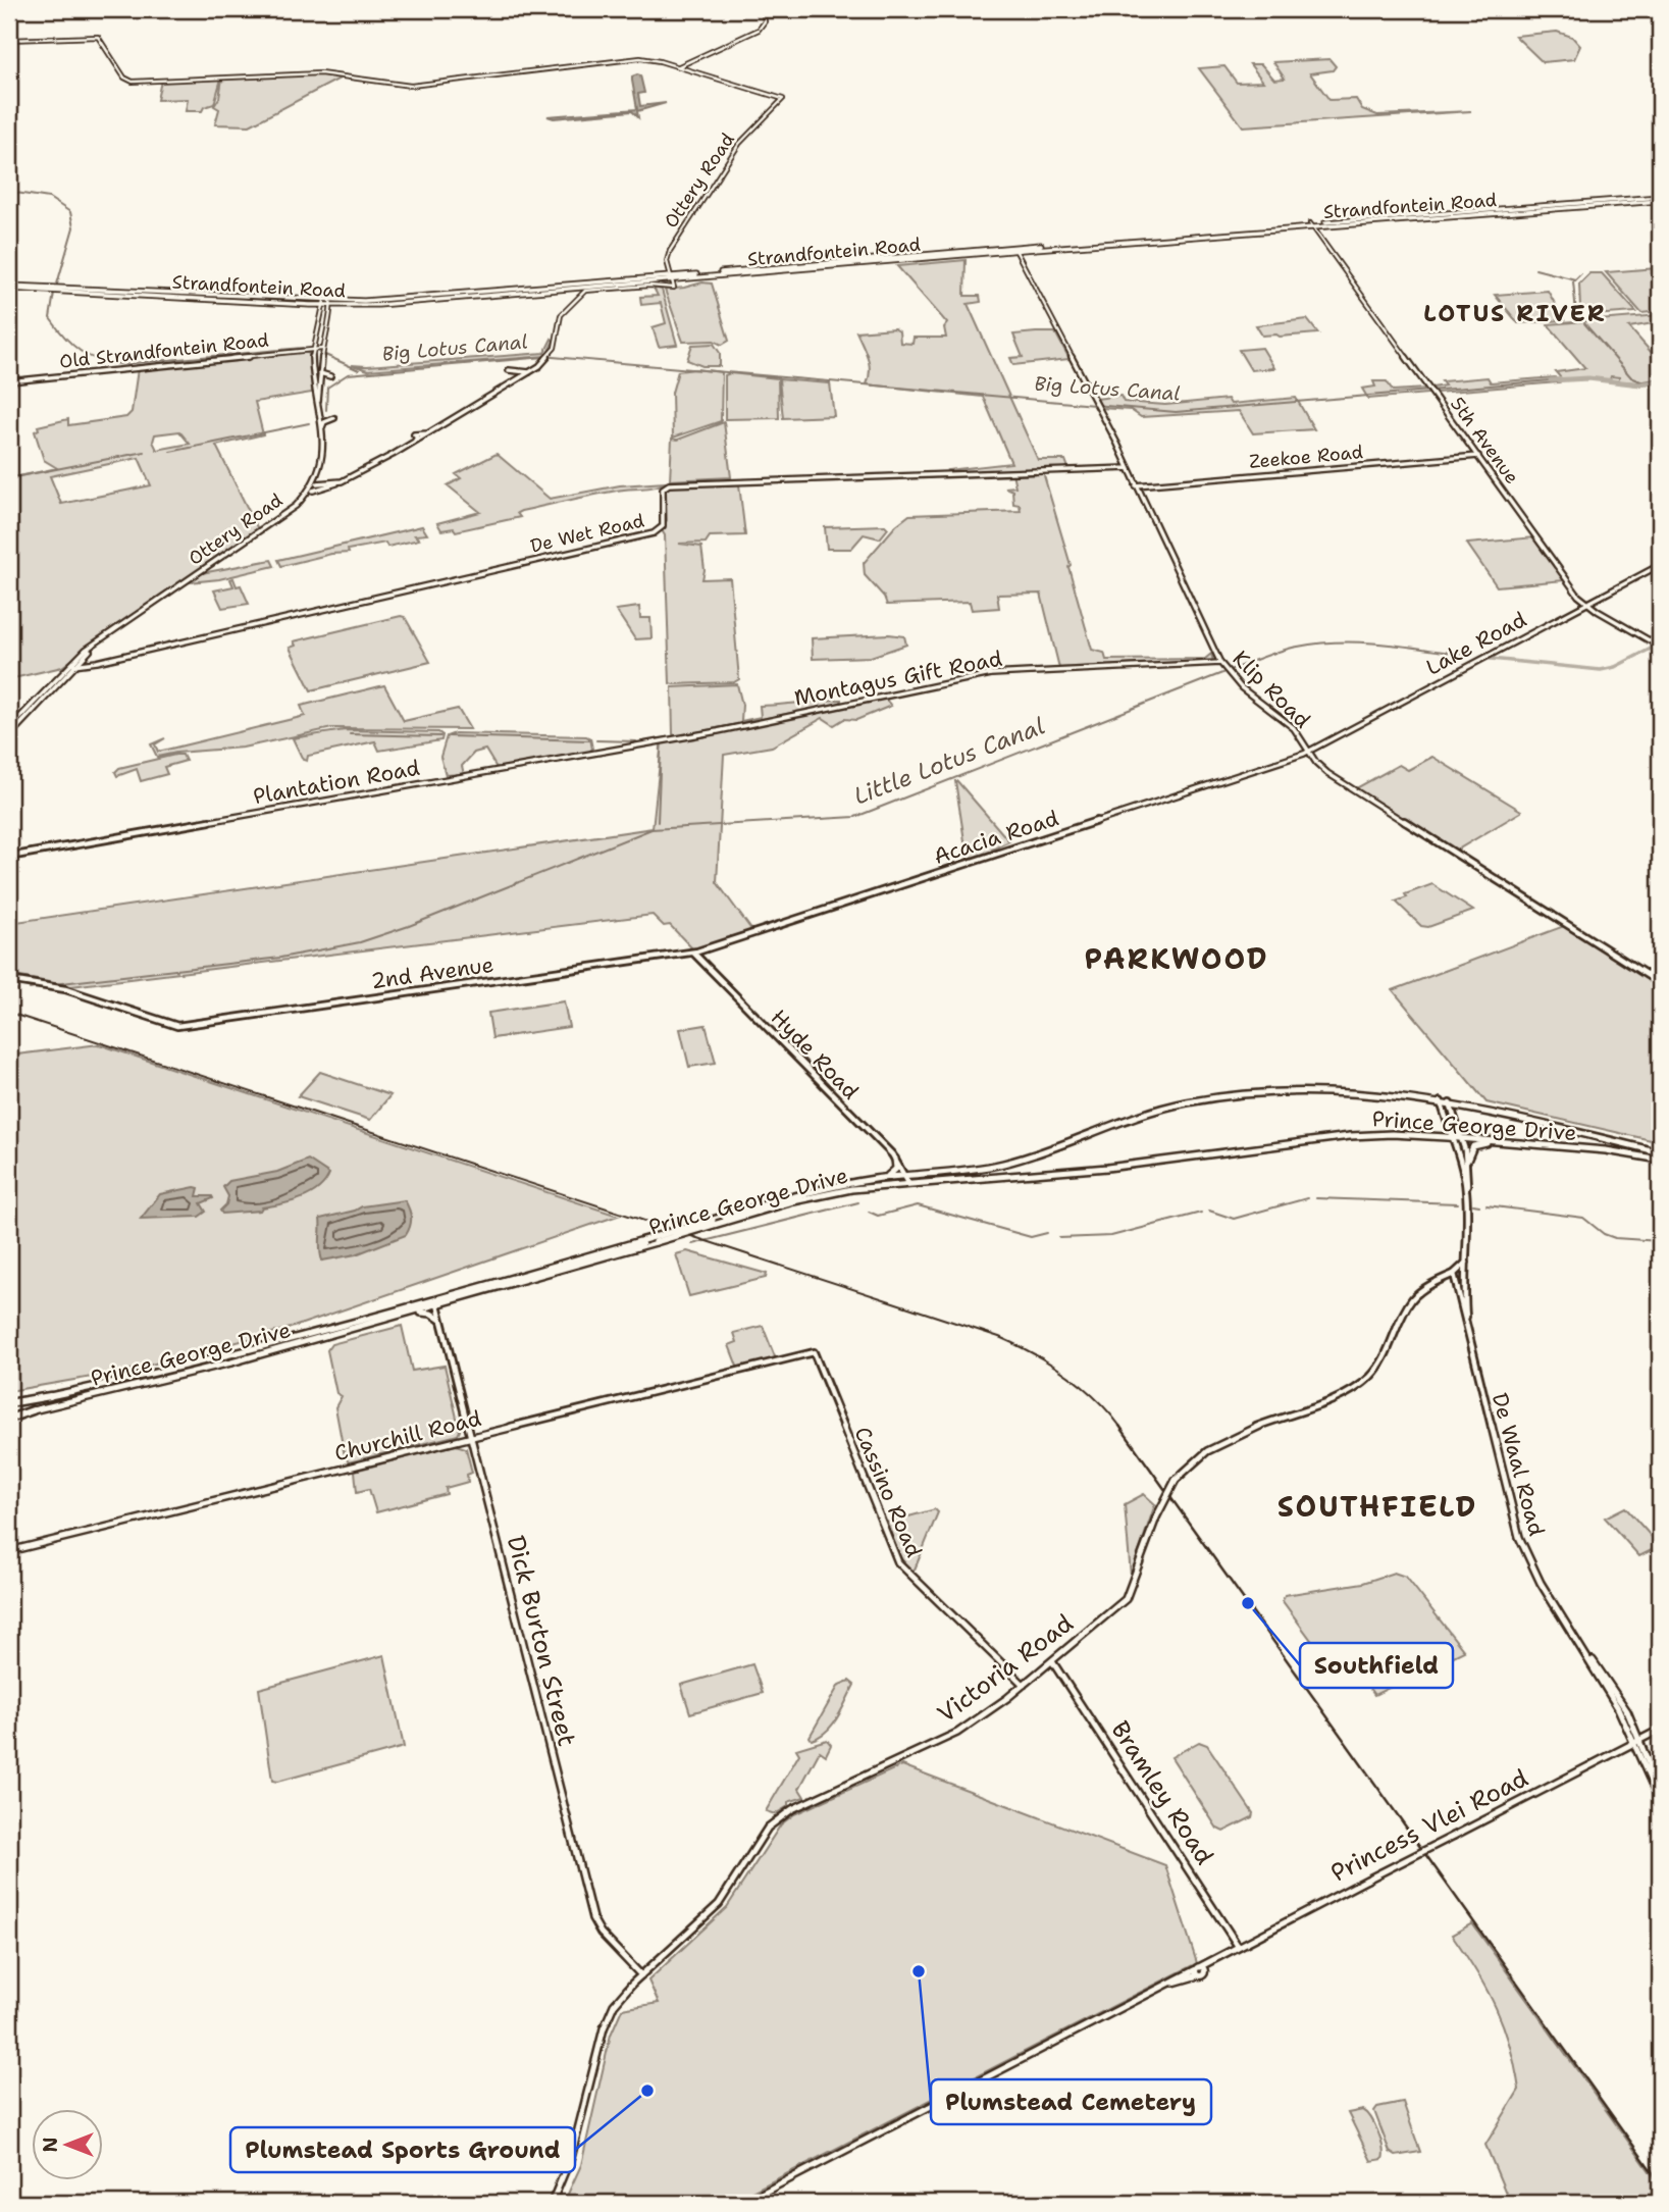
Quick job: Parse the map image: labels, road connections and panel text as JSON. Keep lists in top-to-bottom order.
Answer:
{
  "streets": {
    "main road": ["Strandfontein Road", "Prince George Drive"],
    "street": [
      "Ottery Road",
      "Old Strandfontein Road",
      "5th Avenue",
      "Zeekoe Road",
      "De Wet Road",
      "Lake Road",
      "Montagus Gift Road",
      "Klip Road",
      "Plantation Road",
      "Acacia Road",
      "2nd Avenue",
      "Hyde Road",
      "Churchill Road",
      "De Waal Road",
      "Cassino Road",
      "Dick Burton Street",
      "Victoria Road",
      "Bramley Road",
      "Princess Vlei Road"
    ]
  },
  "crossings": [
    ["Ottery Road", "Strandfontein Road"],
    ["Ottery Road", "De Wet Road"],
    ["Strandfontein Road", "5th Avenue"],
    ["Strandfontein Road", "Klip Road"],
    ["5th Avenue", "Zeekoe Road"],
    ["5th Avenue", "Lake Road"],
    ["Zeekoe Road", "Klip Road"],
    ["De Wet Road", "Klip Road"],
    ["Lake Road", "Klip Road"],
    ["Lake Road", "Acacia Road"],
    ["Montagus Gift Road", "Klip Road"],
    ["Montagus Gift Road", "Plantation Road"],
    ["Klip Road", "Acacia Road"],
    ["Acacia Road", "2nd Avenue"],
    ["Acacia Road", "Hyde Road"],
    ["2nd Avenue", "Hyde Road"],
    ["Hyde Road", "Prince George Drive"],
    ["Prince George Drive", "De Waal Road"],
    ["Prince George Drive", "Dick Burton Street"],
    ["Churchill Road", "Cassino Road"],
    ["Churchill Road", "Dick Burton Street"],
    ["De Waal Road", "Victoria Road"],
    ["De Waal Road", "Princess Vlei Road"],
    ["Cassino Road", "Victoria Road"],
    ["Dick Burton Street", "Victoria Road"],
    ["Victoria Road", "Bramley Road"],
    ["Bramley Road", "Princess Vlei Road"]
  ],
  "districts": ["LOTUS RIVER", "PARKWOOD", "SOUTHFIELD"],
  "water": ["Big Lotus Canal", "Little Lotus Canal"],
  "places": ["Southfield", "Plumstead Cemetery", "Plumstead Sports Ground"],
  "north": "left"
}
